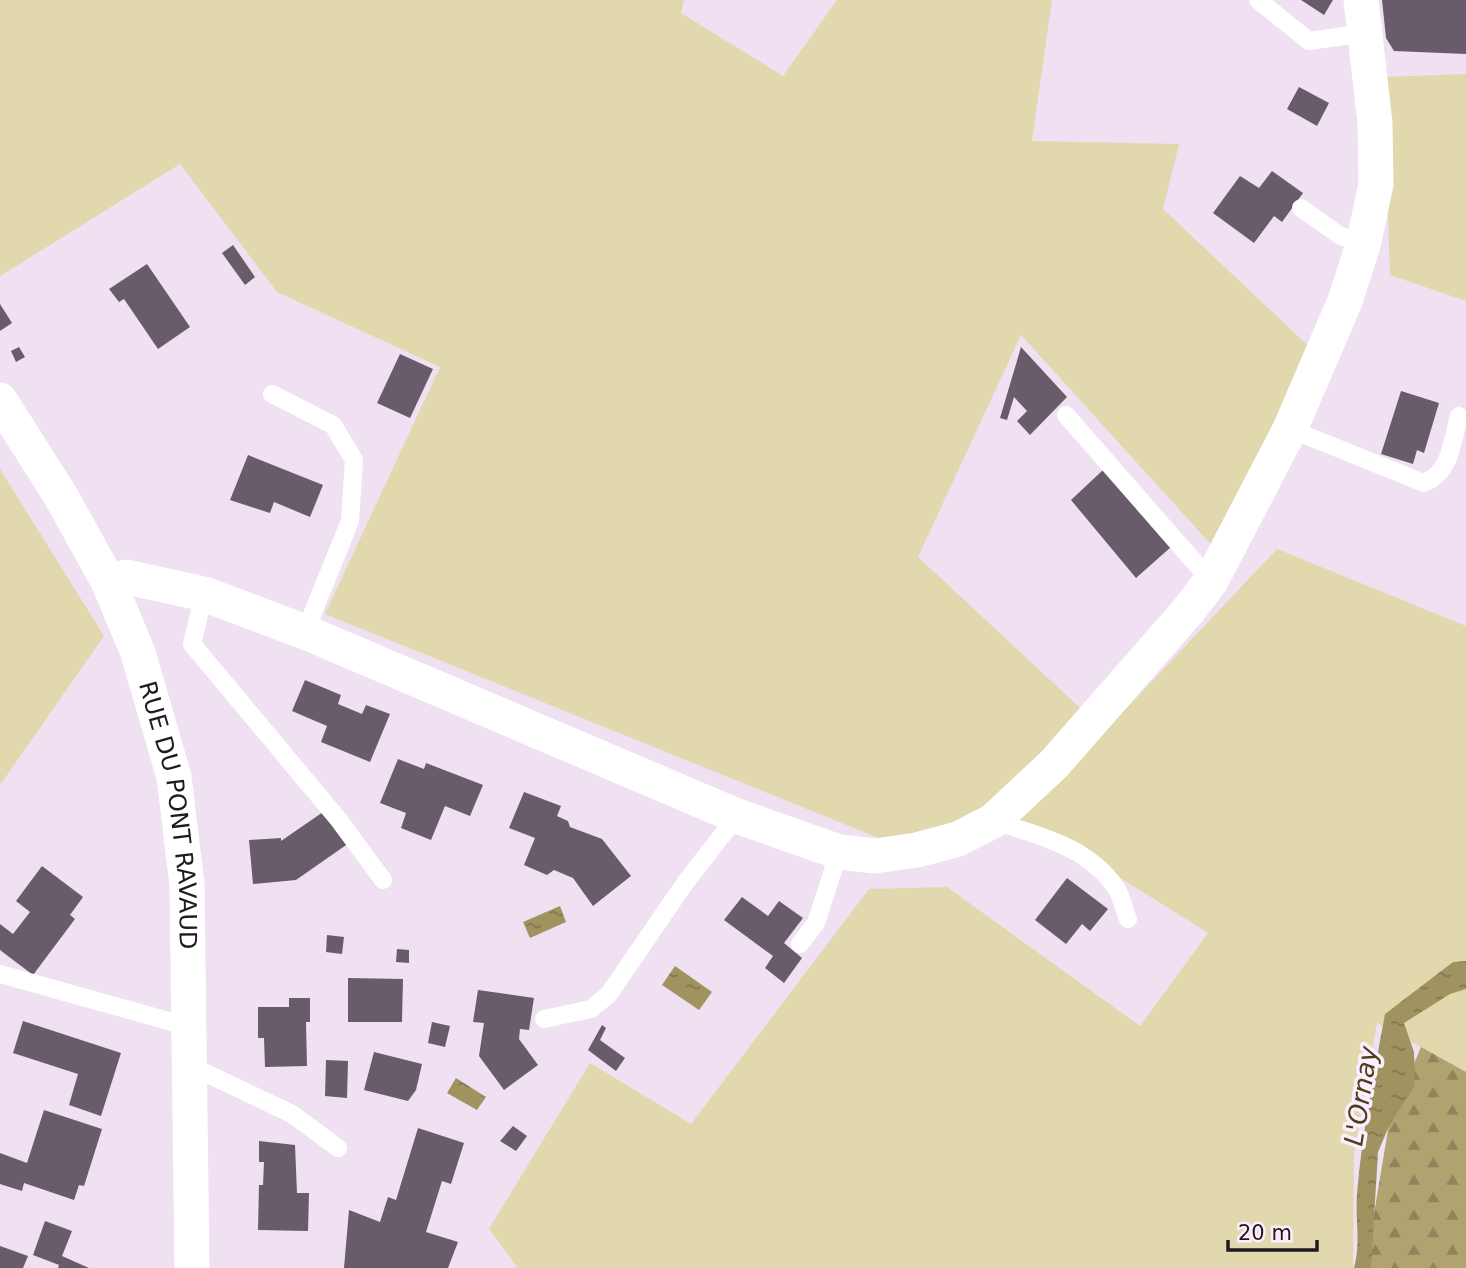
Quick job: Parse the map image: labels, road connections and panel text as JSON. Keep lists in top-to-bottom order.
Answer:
{
  "streets": {
    "street": ["RUE DU PONT RAVAUD"]
  },
  "water": ["L'Ornay"],
  "scale_bar": "20 m"
}
